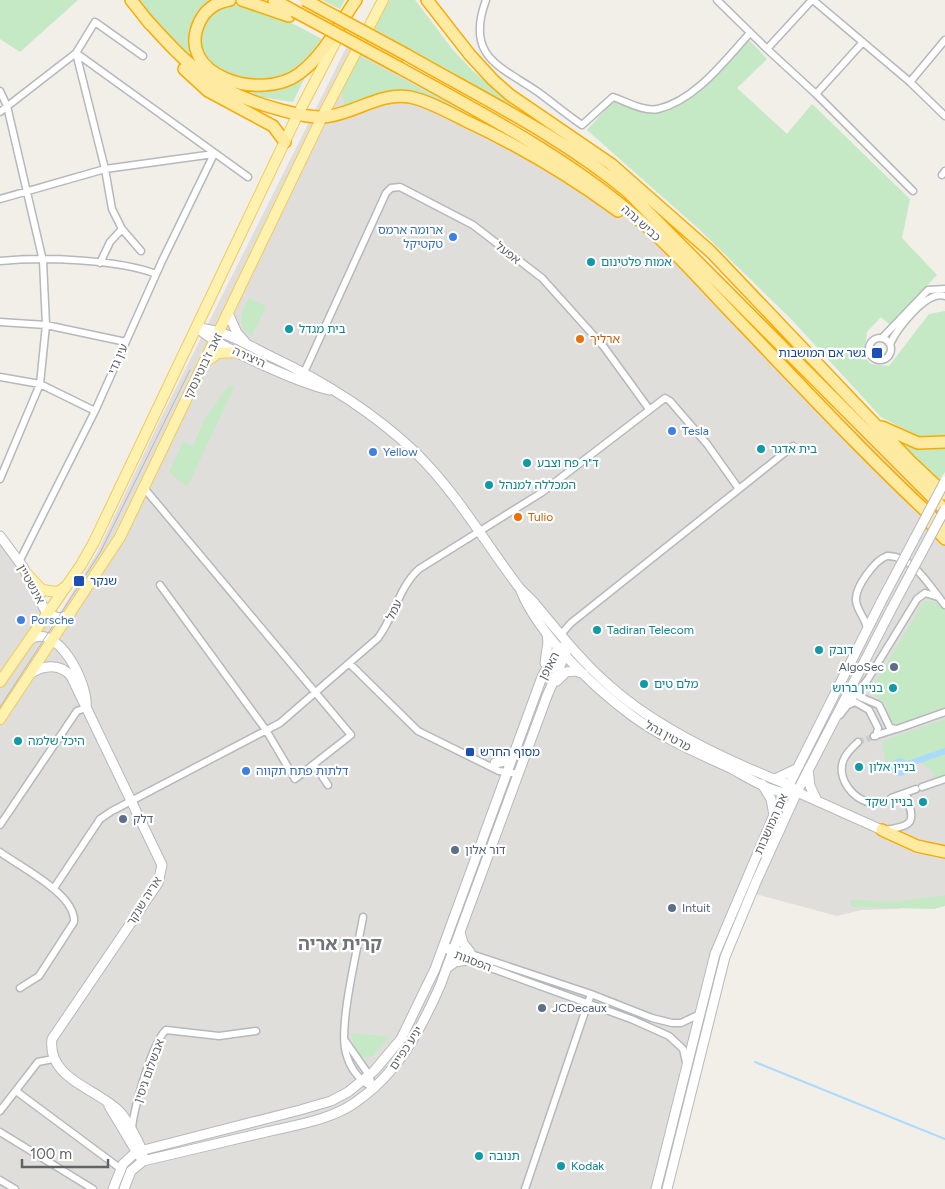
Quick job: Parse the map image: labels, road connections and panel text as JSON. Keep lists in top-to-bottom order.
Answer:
{
  "streets": {
    "highway": ["כביש גהה"],
    "main road": ["זאב ז'בוטינסקי"],
    "street": [
      "אפעל",
      "היצירה",
      "עין גדי",
      "אינשטיין",
      "עמל",
      "האופן",
      "מרטין גהל",
      "אם המושבות",
      "אריה שנקר",
      "הפסגות",
      "יגיע כפיים",
      "אבשלום גיסין"
    ]
  },
  "crossings": [
    ["כביש גהה", "אם המושבות"],
    ["אפעל", "היצירה"],
    ["אפעל", "עמל"],
    ["היצירה", "זאב ז'בוטינסקי"],
    ["היצירה", "עמל"],
    ["היצירה", "האופן"],
    ["היצירה", "מרטין גהל"],
    ["עין גדי", "אינשטיין"],
    ["זאב ז'בוטינסקי", "אינשטיין"],
    ["זאב ז'בוטינסקי", "אריה שנקר"],
    ["עמל", "אריה שנקר"],
    ["האופן", "מרטין גהל"],
    ["האופן", "יגיע כפיים"],
    ["מרטין גהל", "אם המושבות"],
    ["אם המושבות", "הפסגות"],
    ["הפסגות", "יגיע כפיים"]
  ],
  "districts": ["קרית אריה"],
  "places": {
    "other": [
      "ארומה ארמס טקטיקל",
      "אמות פלטינום",
      "בית מגדל",
      "ארליך",
      "Tesla",
      "בית אדגר",
      "Yellow",
      "ד\"ר פח וצבע",
      "המכללה למנהל",
      "Tulio",
      "Porsche",
      "Tadiran Telecom",
      "דובק",
      "AlgoSec",
      "מלם טים",
      "בניין ברוש",
      "היכל שלמה",
      "בניין אלון",
      "דלתות פתח תקווה",
      "בניין שקד",
      "דלק",
      "דור אלון",
      "Intuit",
      "JCDecaux",
      "תנובה",
      "Kodak"
    ],
    "transit": ["גשר אם המושבות", "שנקר", "מסוף החרש"]
  },
  "scale_bar": "100 m"
}
